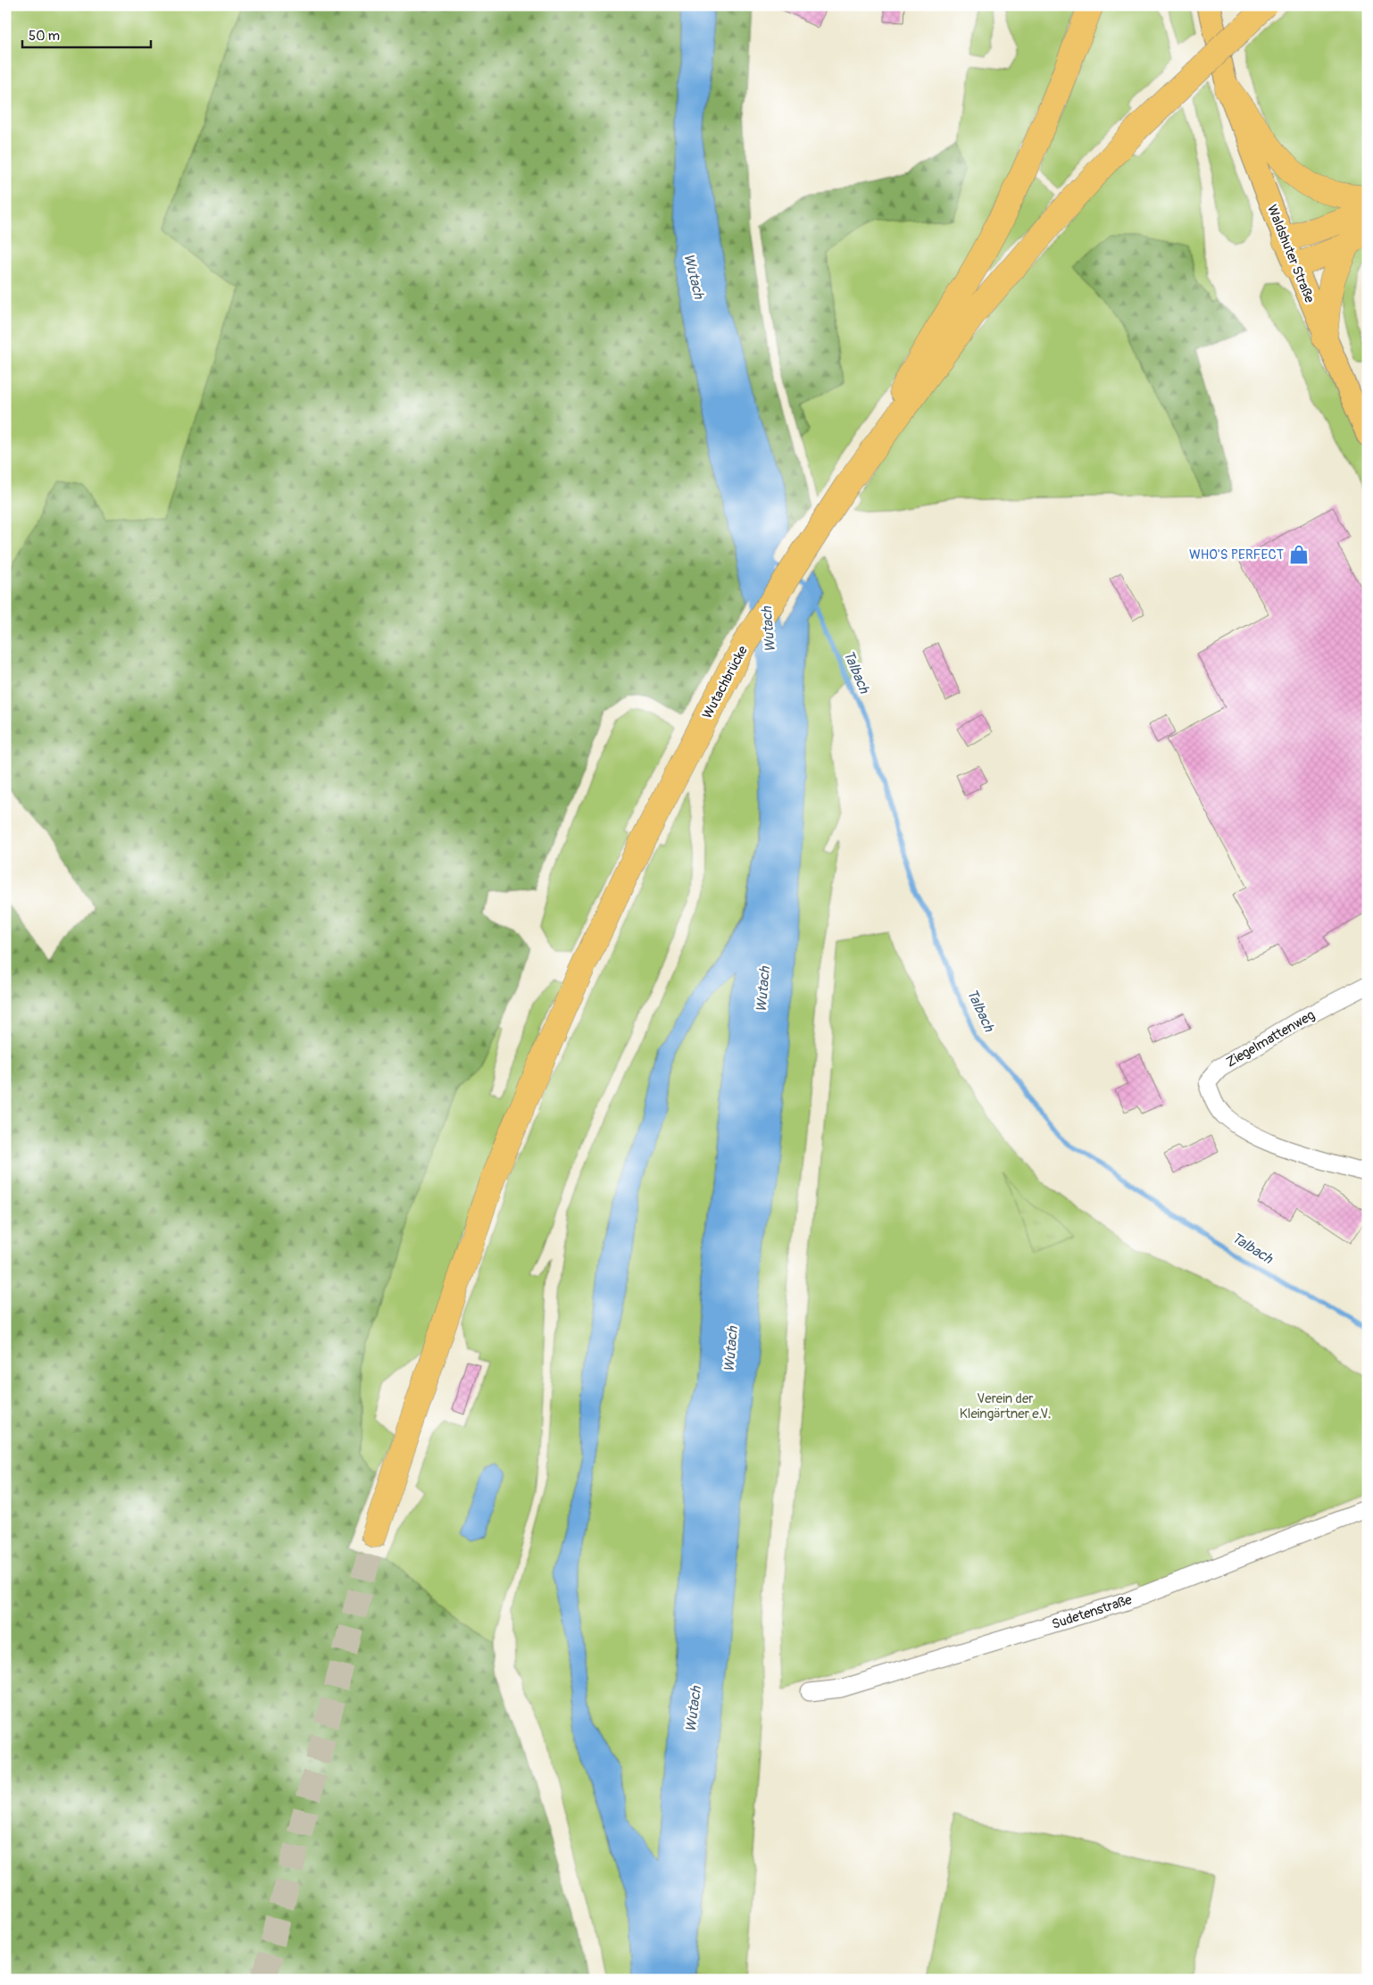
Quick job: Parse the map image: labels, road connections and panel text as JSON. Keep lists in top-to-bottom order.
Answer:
{
  "streets": {
    "highway": ["Wutachbrücke"],
    "main road": ["Waldshuter Straße"],
    "street": ["Ziegelmattenweg", "Sudetenstraße"]
  },
  "water": ["Wutach", "Talbach"],
  "parks": ["Verein der Kleingärtner e.V."],
  "places": {
    "shop": ["WHO'S PERFECT"]
  },
  "scale_bar": "50 m"
}
